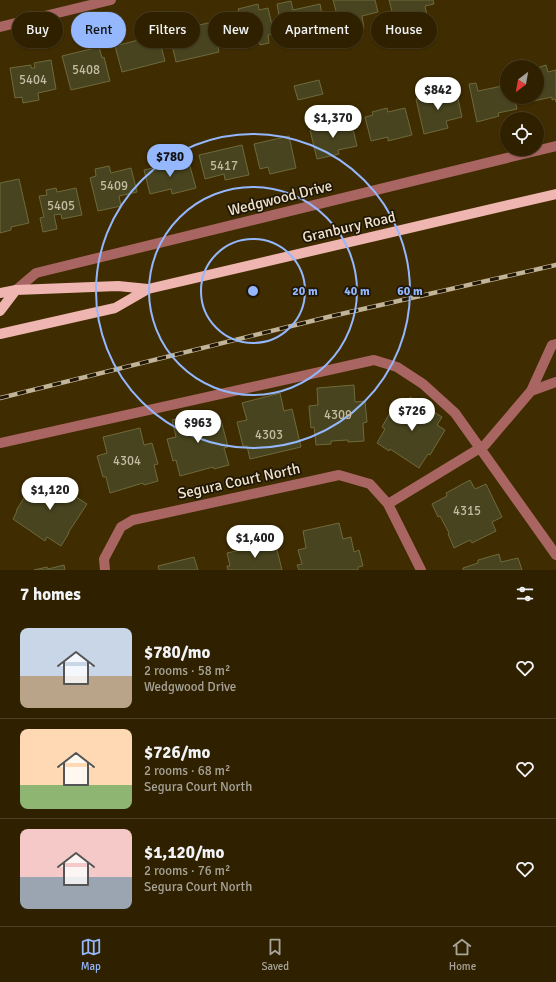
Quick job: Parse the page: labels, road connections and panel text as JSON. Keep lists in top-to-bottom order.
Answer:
{
  "streets": {
    "main road": ["Granbury Road"],
    "street": ["Wedgwood Drive", "Segura Court North"]
  },
  "crossings": [
    ["Wedgwood Drive", "Granbury Road"]
  ],
  "house_numbers": [
    "5408",
    "5404",
    "5417",
    "5409",
    "5405",
    "4309",
    "4303",
    "4304",
    "4315"
  ],
  "north": "bottom left",
  "page": {
    "chip": [
      "Buy",
      "Rent",
      "Filters",
      "New",
      "Apartment",
      "House"
    ],
    "price": [
      "$842",
      "$1,370",
      "$780",
      "$726",
      "$963",
      "$1,120",
      "$1,400"
    ],
    "heading": "7 homes",
    "list": [
      {
        "name": "$780/mo",
        "note": "2 rooms · 58 m² · Wedgwood Drive"
      },
      {
        "name": "$726/mo",
        "note": "2 rooms · 68 m² · Segura Court North"
      },
      {
        "name": "$1,120/mo",
        "note": "2 rooms · 76 m² · Segura Court North"
      }
    ],
    "tabs": ["Map", "Saved", "Home"]
  },
  "rings": ["20 m", "40 m", "60 m"]
}
